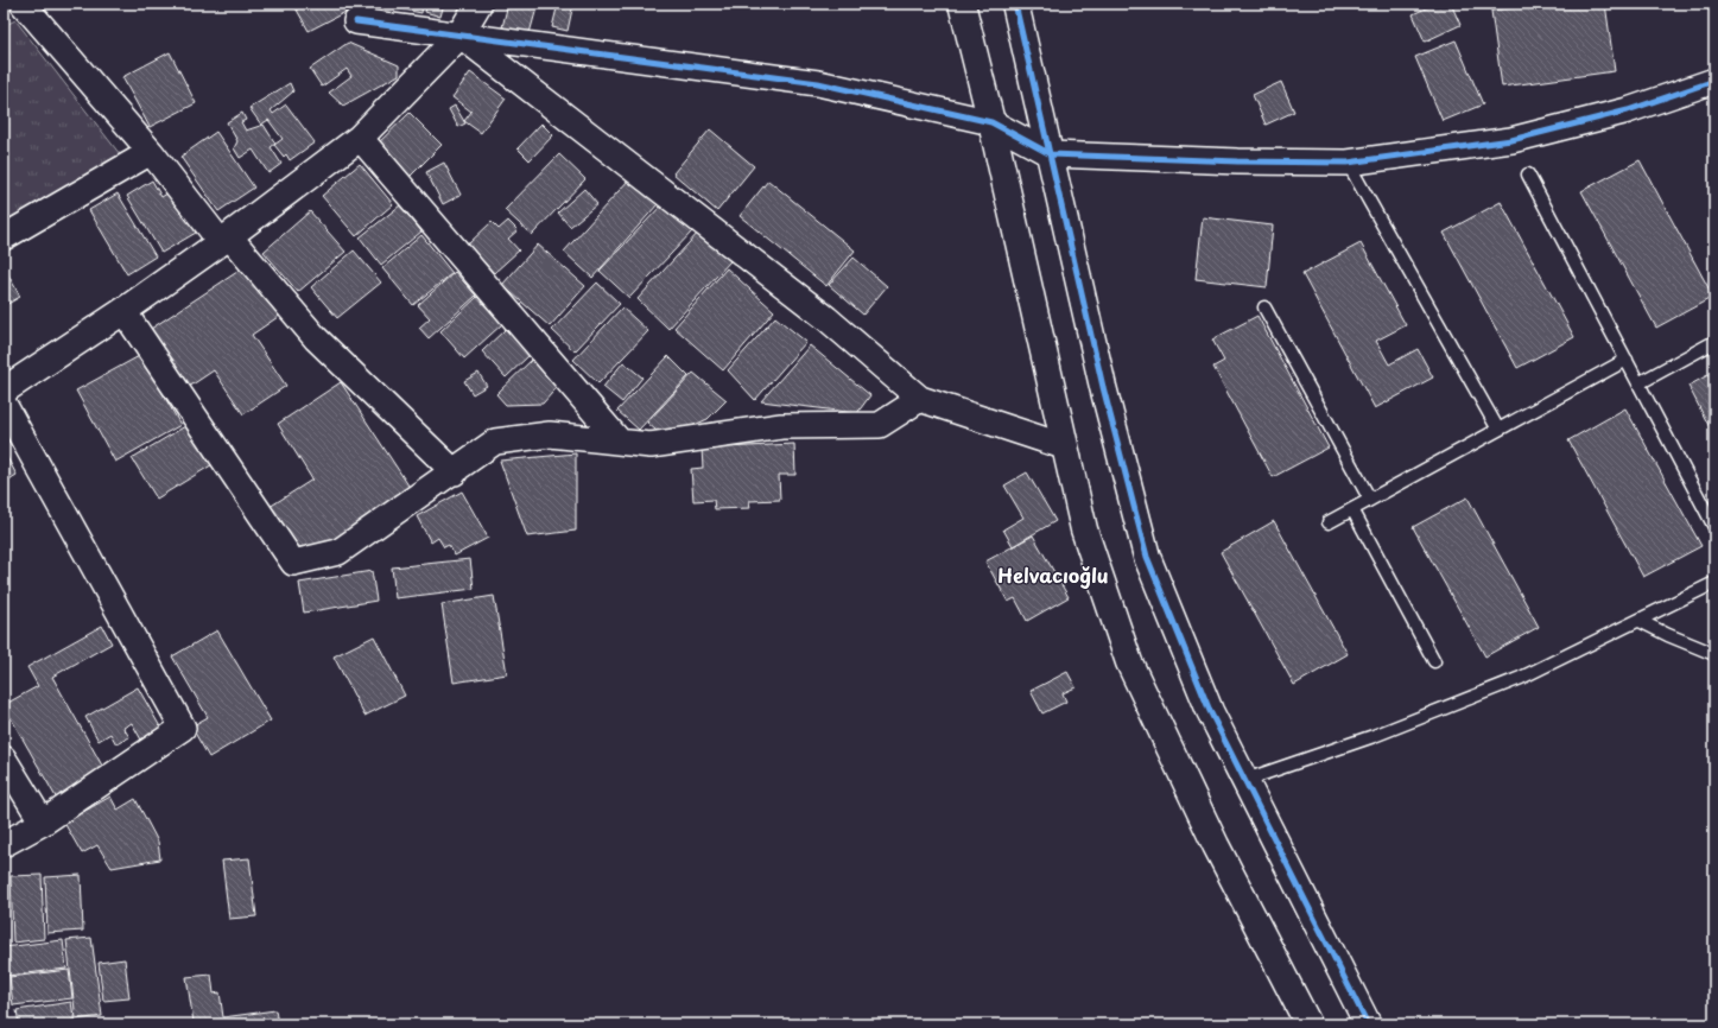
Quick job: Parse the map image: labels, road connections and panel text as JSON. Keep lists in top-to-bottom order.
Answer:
{
  "districts": ["Helvacıoğlu"]
}
